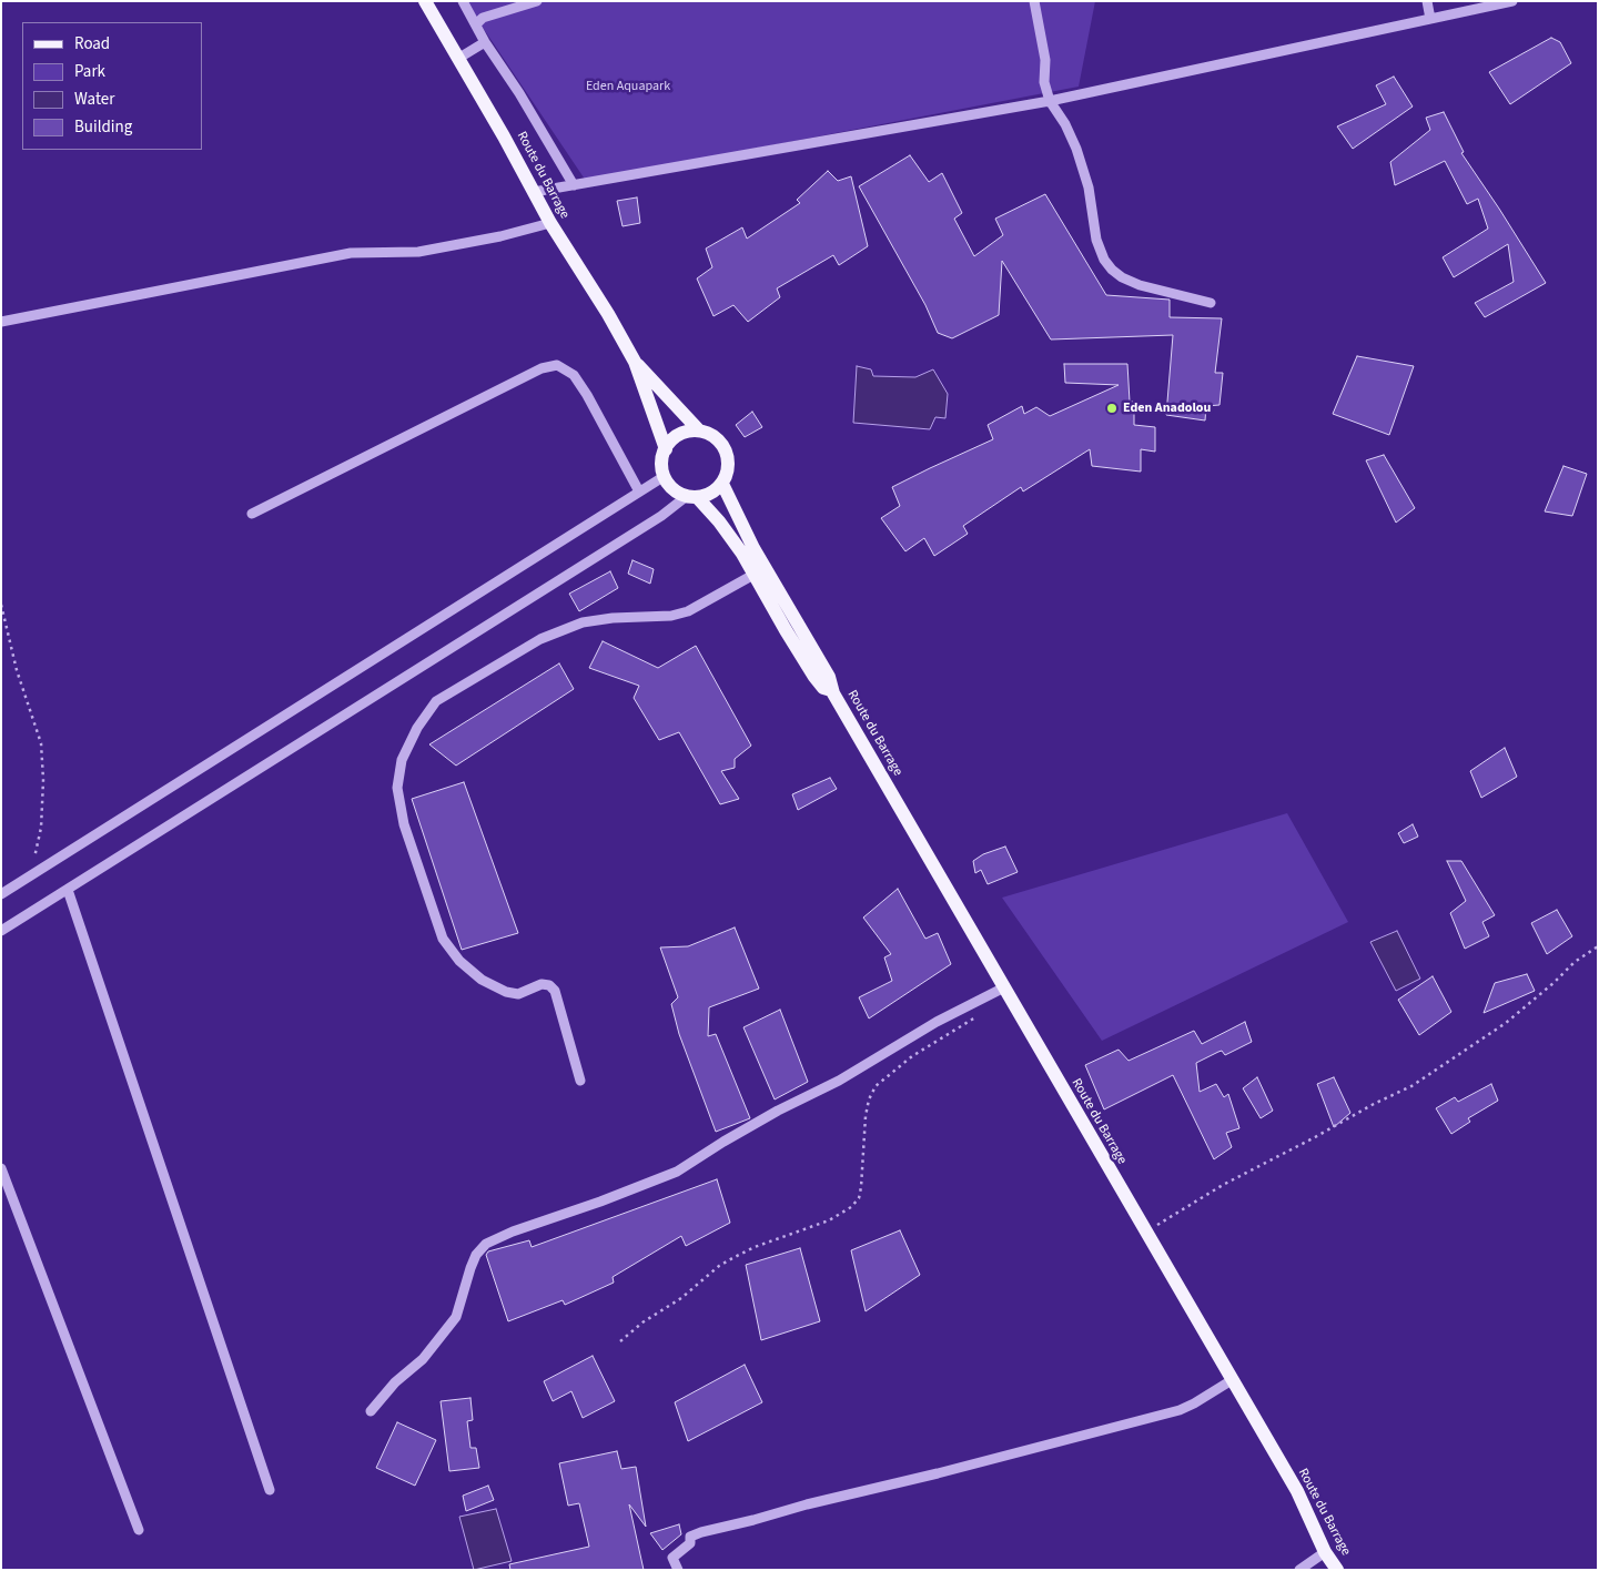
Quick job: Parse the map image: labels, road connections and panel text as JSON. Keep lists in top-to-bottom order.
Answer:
{
  "streets": {
    "main road": ["Route du Barrage"]
  },
  "parks": ["Eden Aquapark"],
  "places": ["Eden Anadolou"],
  "legend": [
    "Road",
    "Park",
    "Water",
    "Building"
  ]
}
